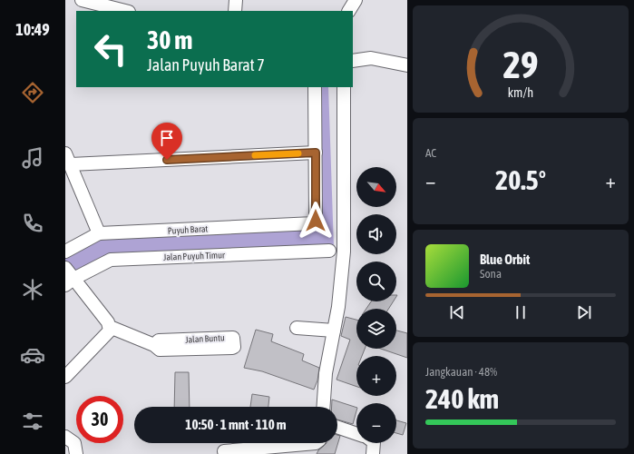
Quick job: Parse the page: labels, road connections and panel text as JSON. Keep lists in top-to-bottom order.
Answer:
{
  "streets": {
    "street": ["Puyuh Barat", "Jalan Puyuh Timur", "Jalan Buntu"]
  },
  "north": "bottom right",
  "page": {
    "tabs": "10:49",
    "turn": ["30 m", "Jalan Puyuh Barat 7"],
    "tile": [
      "AC",
      ["Jangkauan · 48%", "240 km"]
    ],
    "heat": ["−", "20.5°", "+"],
    "map_buttons": ["+", "−"],
    "song": ["Blue Orbit", "Sona"],
    "limit": "30",
    "trip": "10:50 · 1 mnt · 110 m",
    "gauge": ["29", "km/h"]
  }
}
